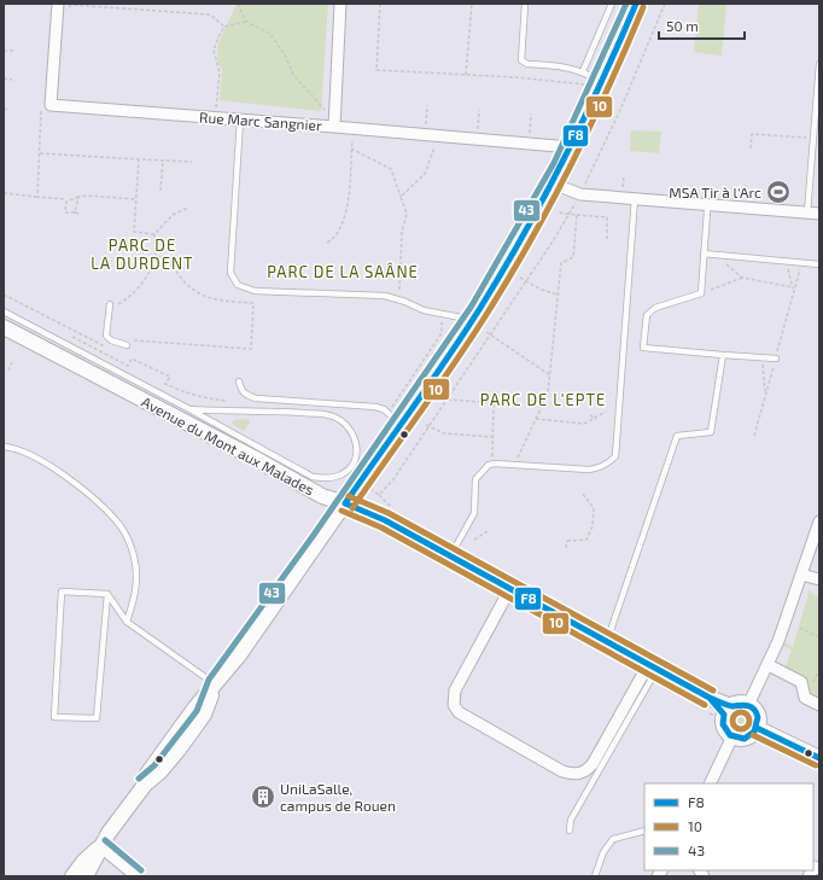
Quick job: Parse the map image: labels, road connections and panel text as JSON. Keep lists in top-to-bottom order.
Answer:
{
  "streets": {
    "street": ["Rue Marc Sangnier", "Avenue du Mont aux Malades"]
  },
  "districts": ["PARC DE LA DURDENT", "PARC DE LA SAÂNE", "PARC DE L'EPTE"],
  "places": {
    "sports": ["MSA Tir à l'Arc"],
    "building": ["UniLaSalle, campus de Rouen"]
  },
  "lines": ["transit line F8", "transit line 43", "transit line 10"],
  "legend": ["F8", "10", "43"],
  "scale_bar": "50 m"
}
